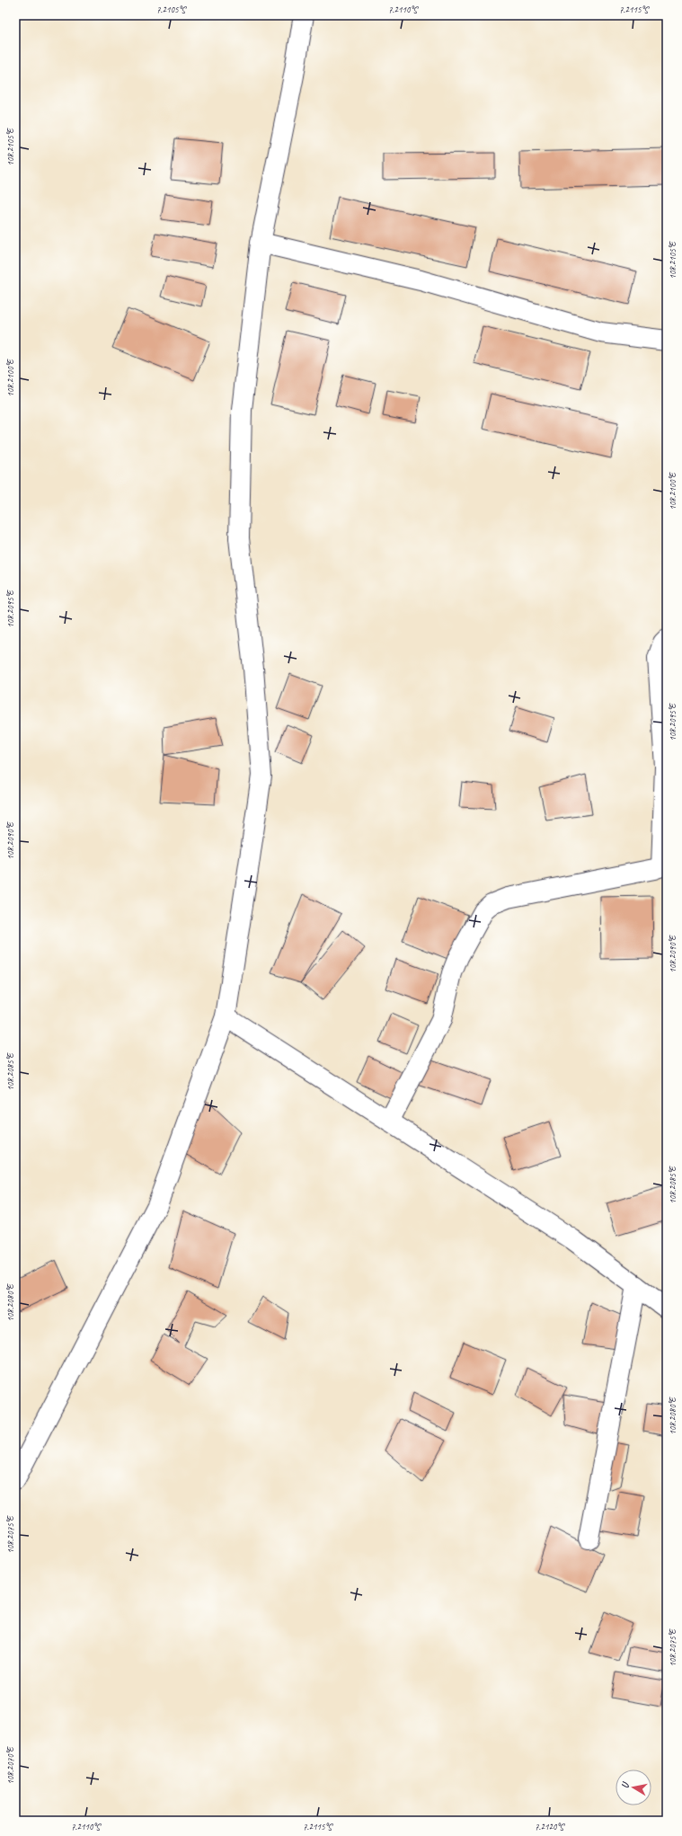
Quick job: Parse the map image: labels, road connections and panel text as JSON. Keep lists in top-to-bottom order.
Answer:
{
  "north": "left",
  "coordinates": [
    "7.2105°S",
    "7.2110°S",
    "7.2115°S",
    "108.2105°E",
    "108.2100°E",
    "108.2095°E",
    "108.2090°E",
    "108.2085°E",
    "108.2080°E",
    "108.2075°E",
    "108.2070°E",
    "7.2120°S"
  ]
}
